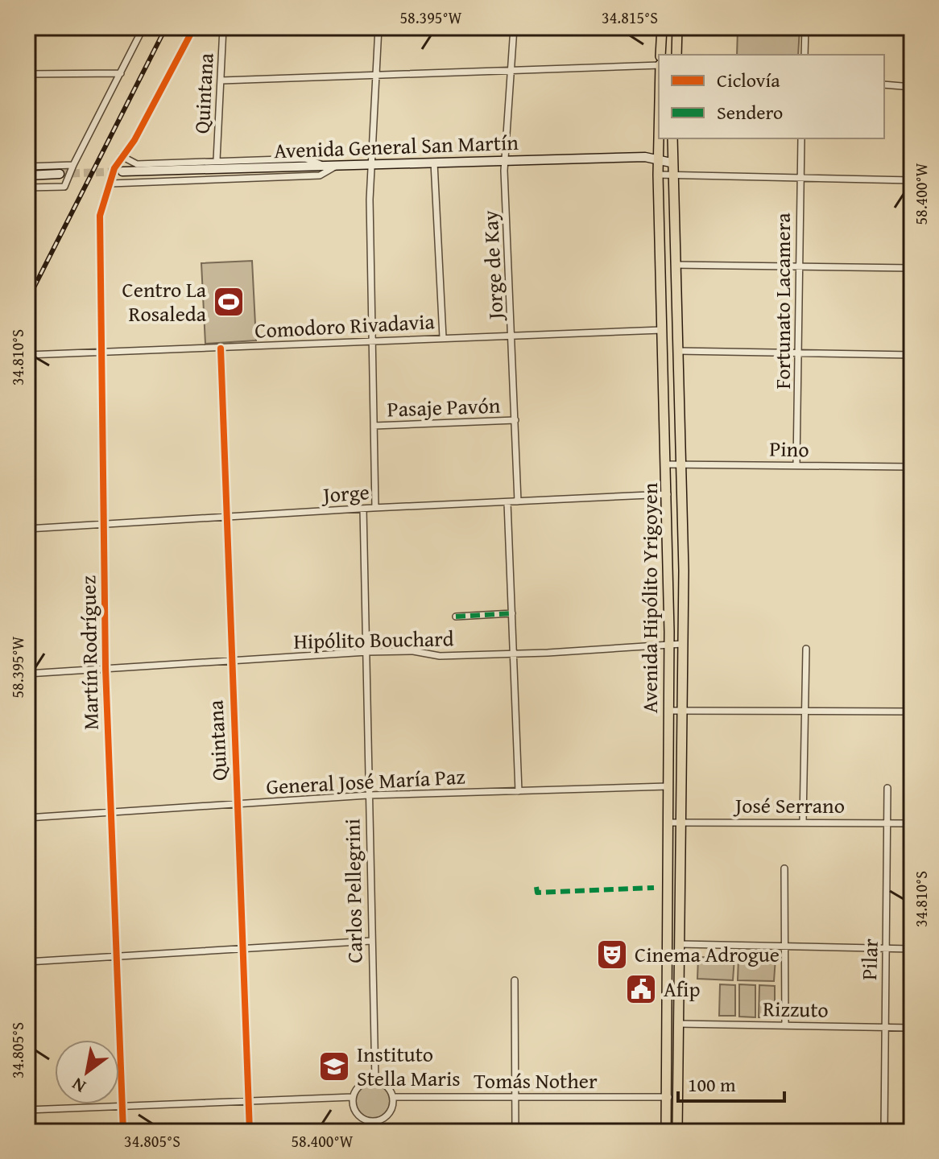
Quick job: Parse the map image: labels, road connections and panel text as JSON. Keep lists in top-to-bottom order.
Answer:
{
  "streets": {
    "main road": ["Avenida General San Martín", "Avenida Hipólito Yrigoyen"],
    "street": [
      "Quintana",
      "Jorge de Kay",
      "Fortunato Lacamera",
      "Comodoro Rivadavia",
      "Pasaje Pavón",
      "Pino",
      "Jorge",
      "Hipólito Bouchard",
      "Martín Rodríguez",
      "General José María Paz",
      "José Serrano",
      "Carlos Pellegrini",
      "Pilar",
      "Rizzuto",
      "Tomás Nother"
    ]
  },
  "crossings": [
    ["Quintana", "Comodoro Rivadavia"],
    ["Quintana", "Jorge"],
    ["Quintana", "Hipólito Bouchard"],
    ["Quintana", "General José María Paz"],
    ["Avenida General San Martín", "Jorge de Kay"],
    ["Avenida General San Martín", "Avenida Hipólito Yrigoyen"],
    ["Jorge de Kay", "Comodoro Rivadavia"],
    ["Jorge de Kay", "Pasaje Pavón"],
    ["Jorge de Kay", "Jorge"],
    ["Fortunato Lacamera", "Pino"],
    ["Comodoro Rivadavia", "Avenida Hipólito Yrigoyen"],
    ["Comodoro Rivadavia", "Martín Rodríguez"],
    ["Pino", "Avenida Hipólito Yrigoyen"],
    ["Jorge", "Avenida Hipólito Yrigoyen"],
    ["Jorge", "Martín Rodríguez"],
    ["Jorge", "Carlos Pellegrini"],
    ["Avenida Hipólito Yrigoyen", "Hipólito Bouchard"],
    ["Avenida Hipólito Yrigoyen", "General José María Paz"],
    ["Avenida Hipólito Yrigoyen", "José Serrano"],
    ["Avenida Hipólito Yrigoyen", "Rizzuto"],
    ["Avenida Hipólito Yrigoyen", "Tomás Nother"],
    ["Hipólito Bouchard", "Martín Rodríguez"],
    ["Hipólito Bouchard", "Carlos Pellegrini"],
    ["Martín Rodríguez", "General José María Paz"],
    ["General José María Paz", "Carlos Pellegrini"],
    ["José Serrano", "Pilar"],
    ["Carlos Pellegrini", "Tomás Nother"],
    ["Pilar", "Rizzuto"]
  ],
  "places": {
    "sports": ["Centro La Rosaleda"],
    "theatre": ["Cinema Adrogue"],
    "public building": ["Afip"],
    "school or university": ["Instituto Stella Maris"]
  },
  "legend": ["Ciclovía", "Sendero"],
  "scale_bar": "100 m",
  "north": "bottom left",
  "coordinates": [
    "58.395°W",
    "34.815°S",
    "58.400°W",
    "34.810°S",
    "34.805°S"
  ]
}
